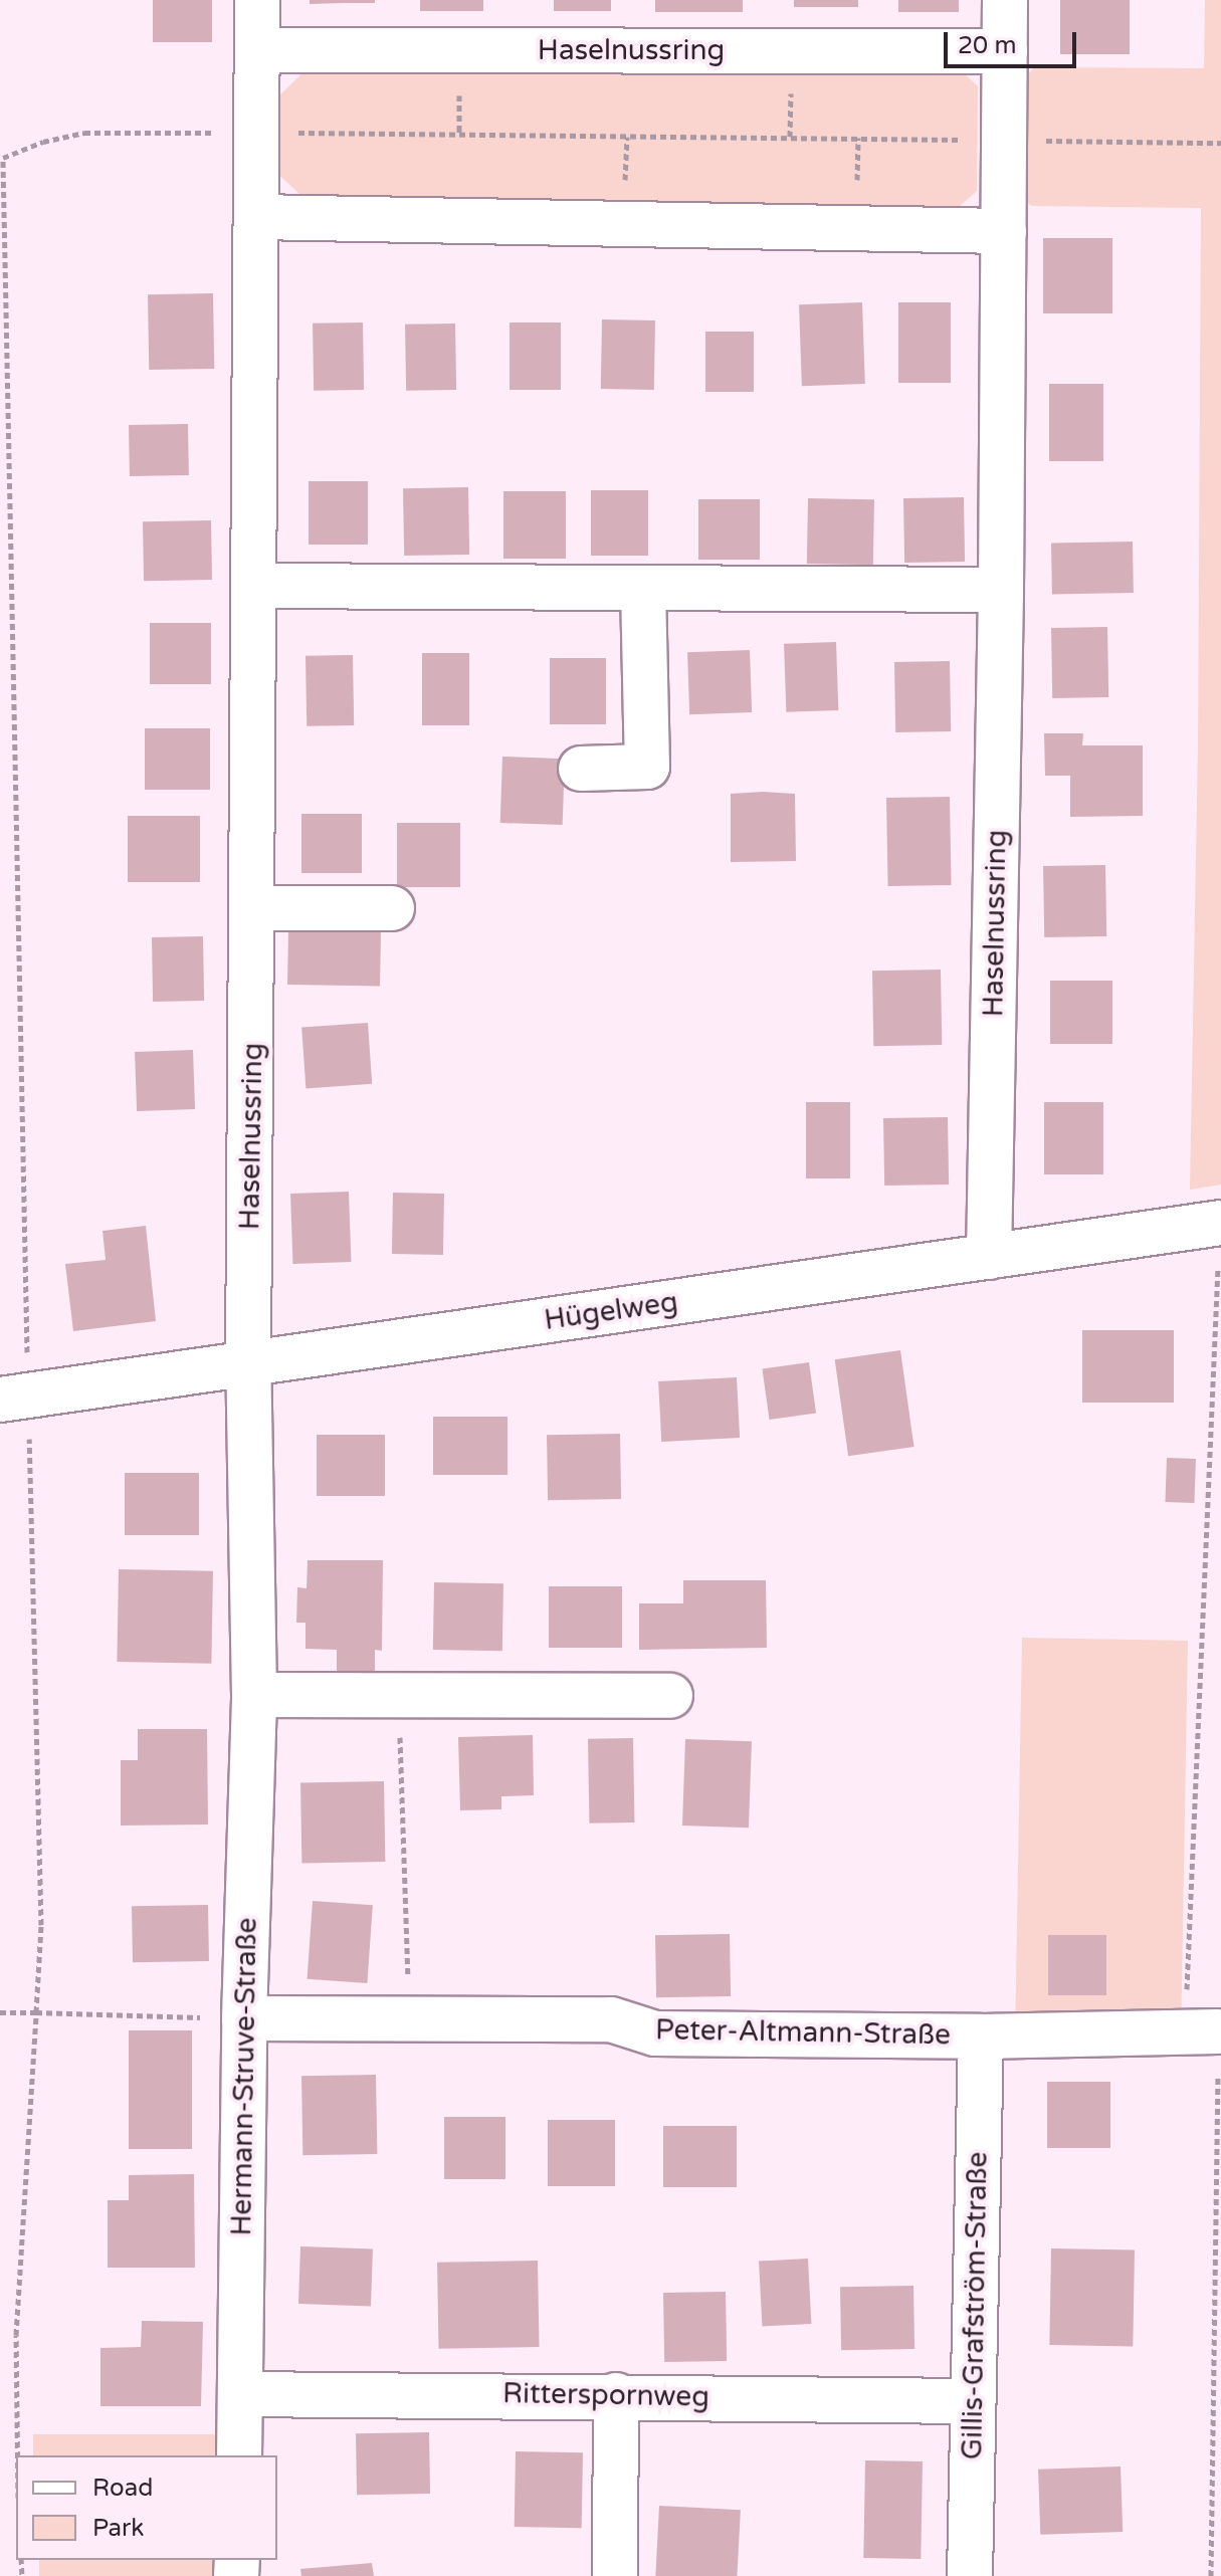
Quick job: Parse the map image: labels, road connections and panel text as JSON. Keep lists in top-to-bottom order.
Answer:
{
  "streets": {
    "street": [
      "Haselnussring",
      "Hügelweg",
      "Peter-Altmann-Straße",
      "Hermann-Struve-Straße",
      "Gillis-Grafström-Straße",
      "Ritterspornweg"
    ]
  },
  "crossings": [
    ["Haselnussring", "Hügelweg"],
    ["Haselnussring", "Hermann-Struve-Straße"],
    ["Hügelweg", "Hermann-Struve-Straße"],
    ["Peter-Altmann-Straße", "Hermann-Struve-Straße"],
    ["Peter-Altmann-Straße", "Gillis-Grafström-Straße"],
    ["Hermann-Struve-Straße", "Ritterspornweg"],
    ["Gillis-Grafström-Straße", "Ritterspornweg"]
  ],
  "legend": ["Road", "Park"],
  "scale_bar": "20 m"
}
